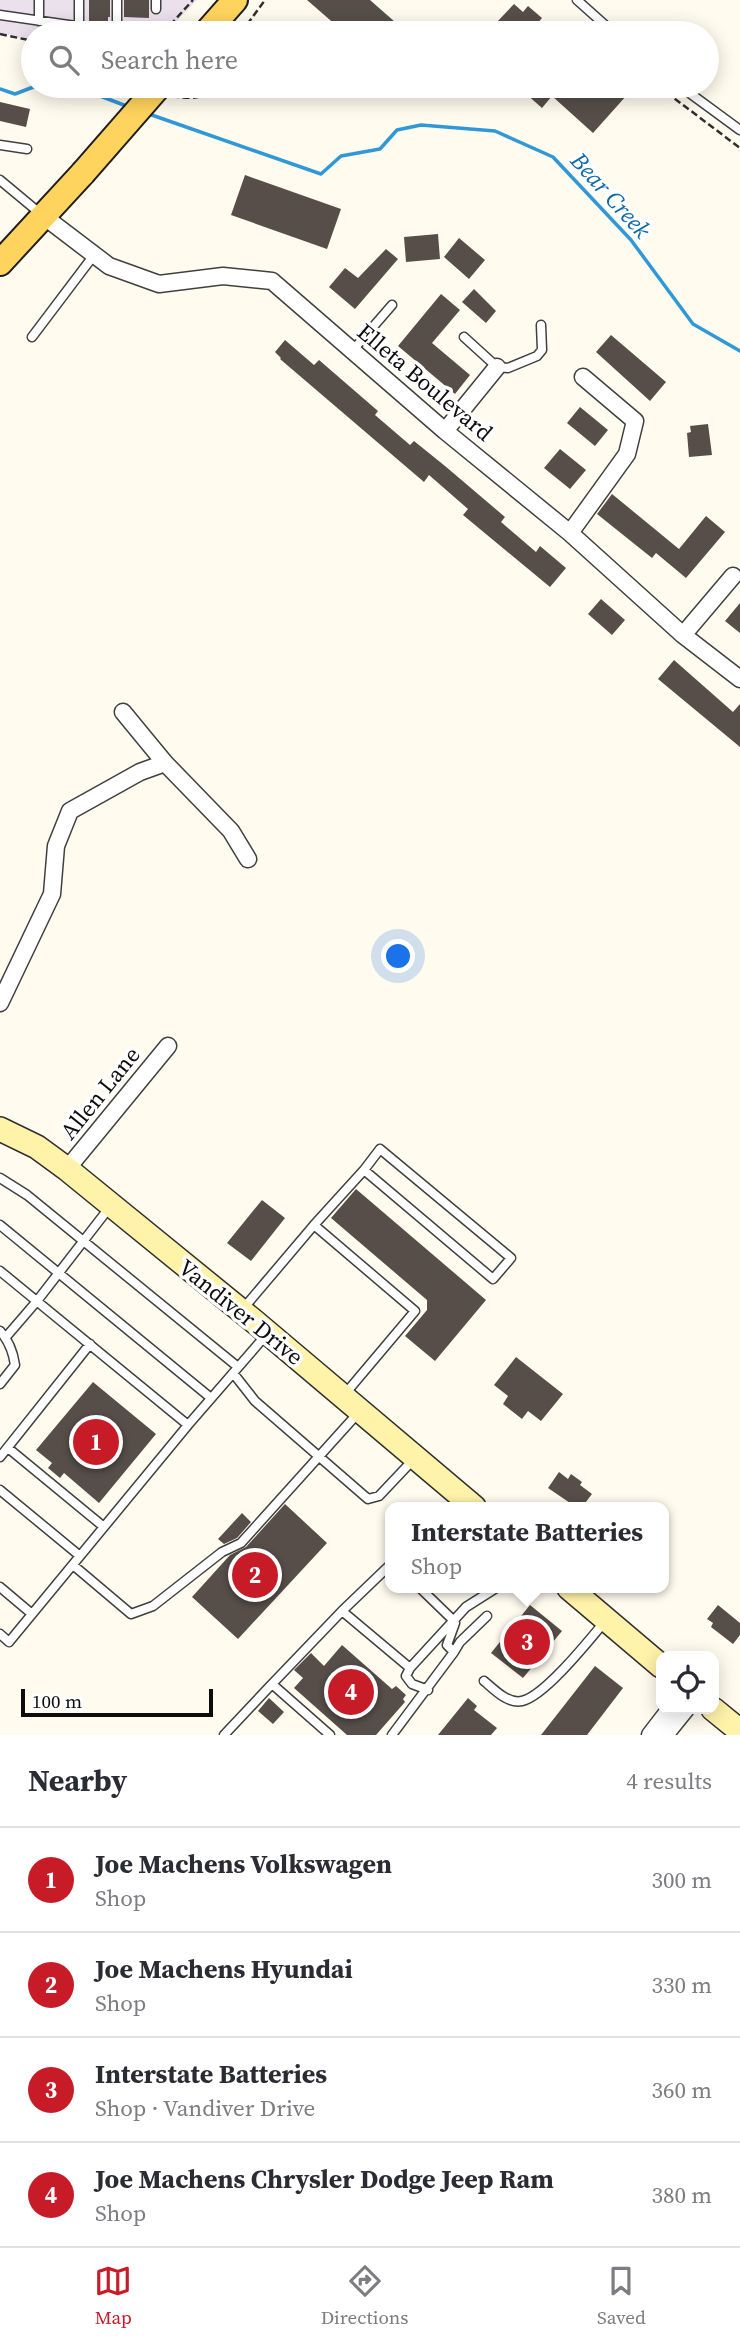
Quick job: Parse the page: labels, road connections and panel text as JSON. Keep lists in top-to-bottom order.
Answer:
{
  "streets": {
    "main road": ["Vandiver Drive"],
    "street": ["Elleta Boulevard", "Allen Lane"]
  },
  "crossings": [
    ["Allen Lane", "Vandiver Drive"]
  ],
  "water": ["Bear Creek"],
  "scale_bar": "100 m",
  "page": {
    "search": "Search here",
    "pins": [
      "1",
      "2",
      "3",
      "4"
    ],
    "popup": ["Interstate Batteries", "Shop"],
    "scale": "100 m",
    "heading": ["Nearby", "4 results"],
    "list": [
      {
        "mark": "1",
        "name": "Joe Machens Volkswagen",
        "note": "Shop",
        "value": "300 m"
      },
      {
        "mark": "2",
        "name": "Joe Machens Hyundai",
        "note": "Shop",
        "value": "330 m"
      },
      {
        "mark": "3",
        "name": "Interstate Batteries",
        "note": "Shop · Vandiver Drive",
        "value": "360 m"
      },
      {
        "mark": "4",
        "name": "Joe Machens Chrysler Dodge Jeep Ram",
        "note": "Shop",
        "value": "380 m"
      }
    ],
    "nav": ["Map", "Directions", "Saved"]
  }
}
